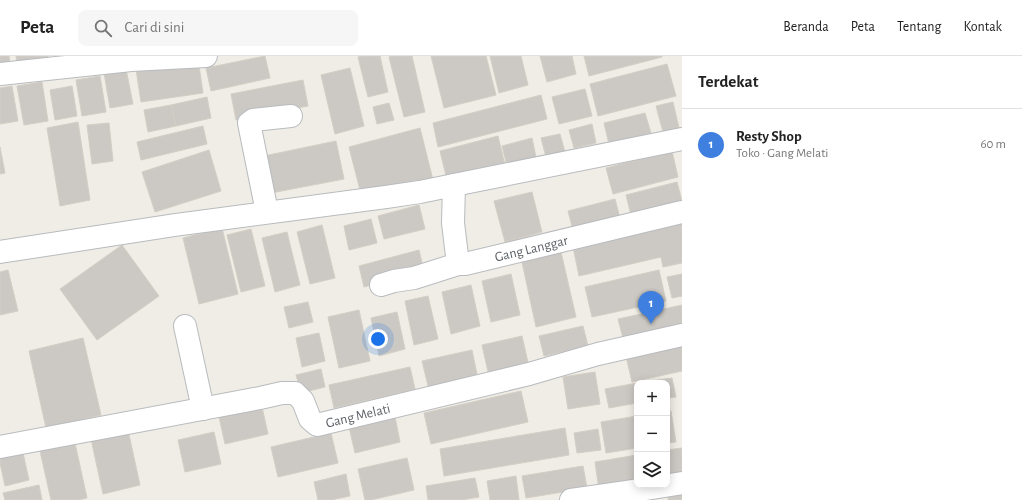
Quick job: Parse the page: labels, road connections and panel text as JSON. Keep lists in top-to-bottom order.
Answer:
{
  "streets": {
    "street": ["Gang Langgar", "Gang Melati"]
  },
  "page": {
    "header": "Peta",
    "search": "Cari di sini",
    "nav": [
      "Beranda",
      "Peta",
      "Tentang",
      "Kontak"
    ],
    "heading": "Terdekat",
    "list": [
      {
        "mark": "1",
        "name": "Resty Shop",
        "note": "Toko · Gang Melati",
        "value": "60 m"
      }
    ],
    "pins": "1",
    "map_buttons": ["+", "−"]
  }
}
